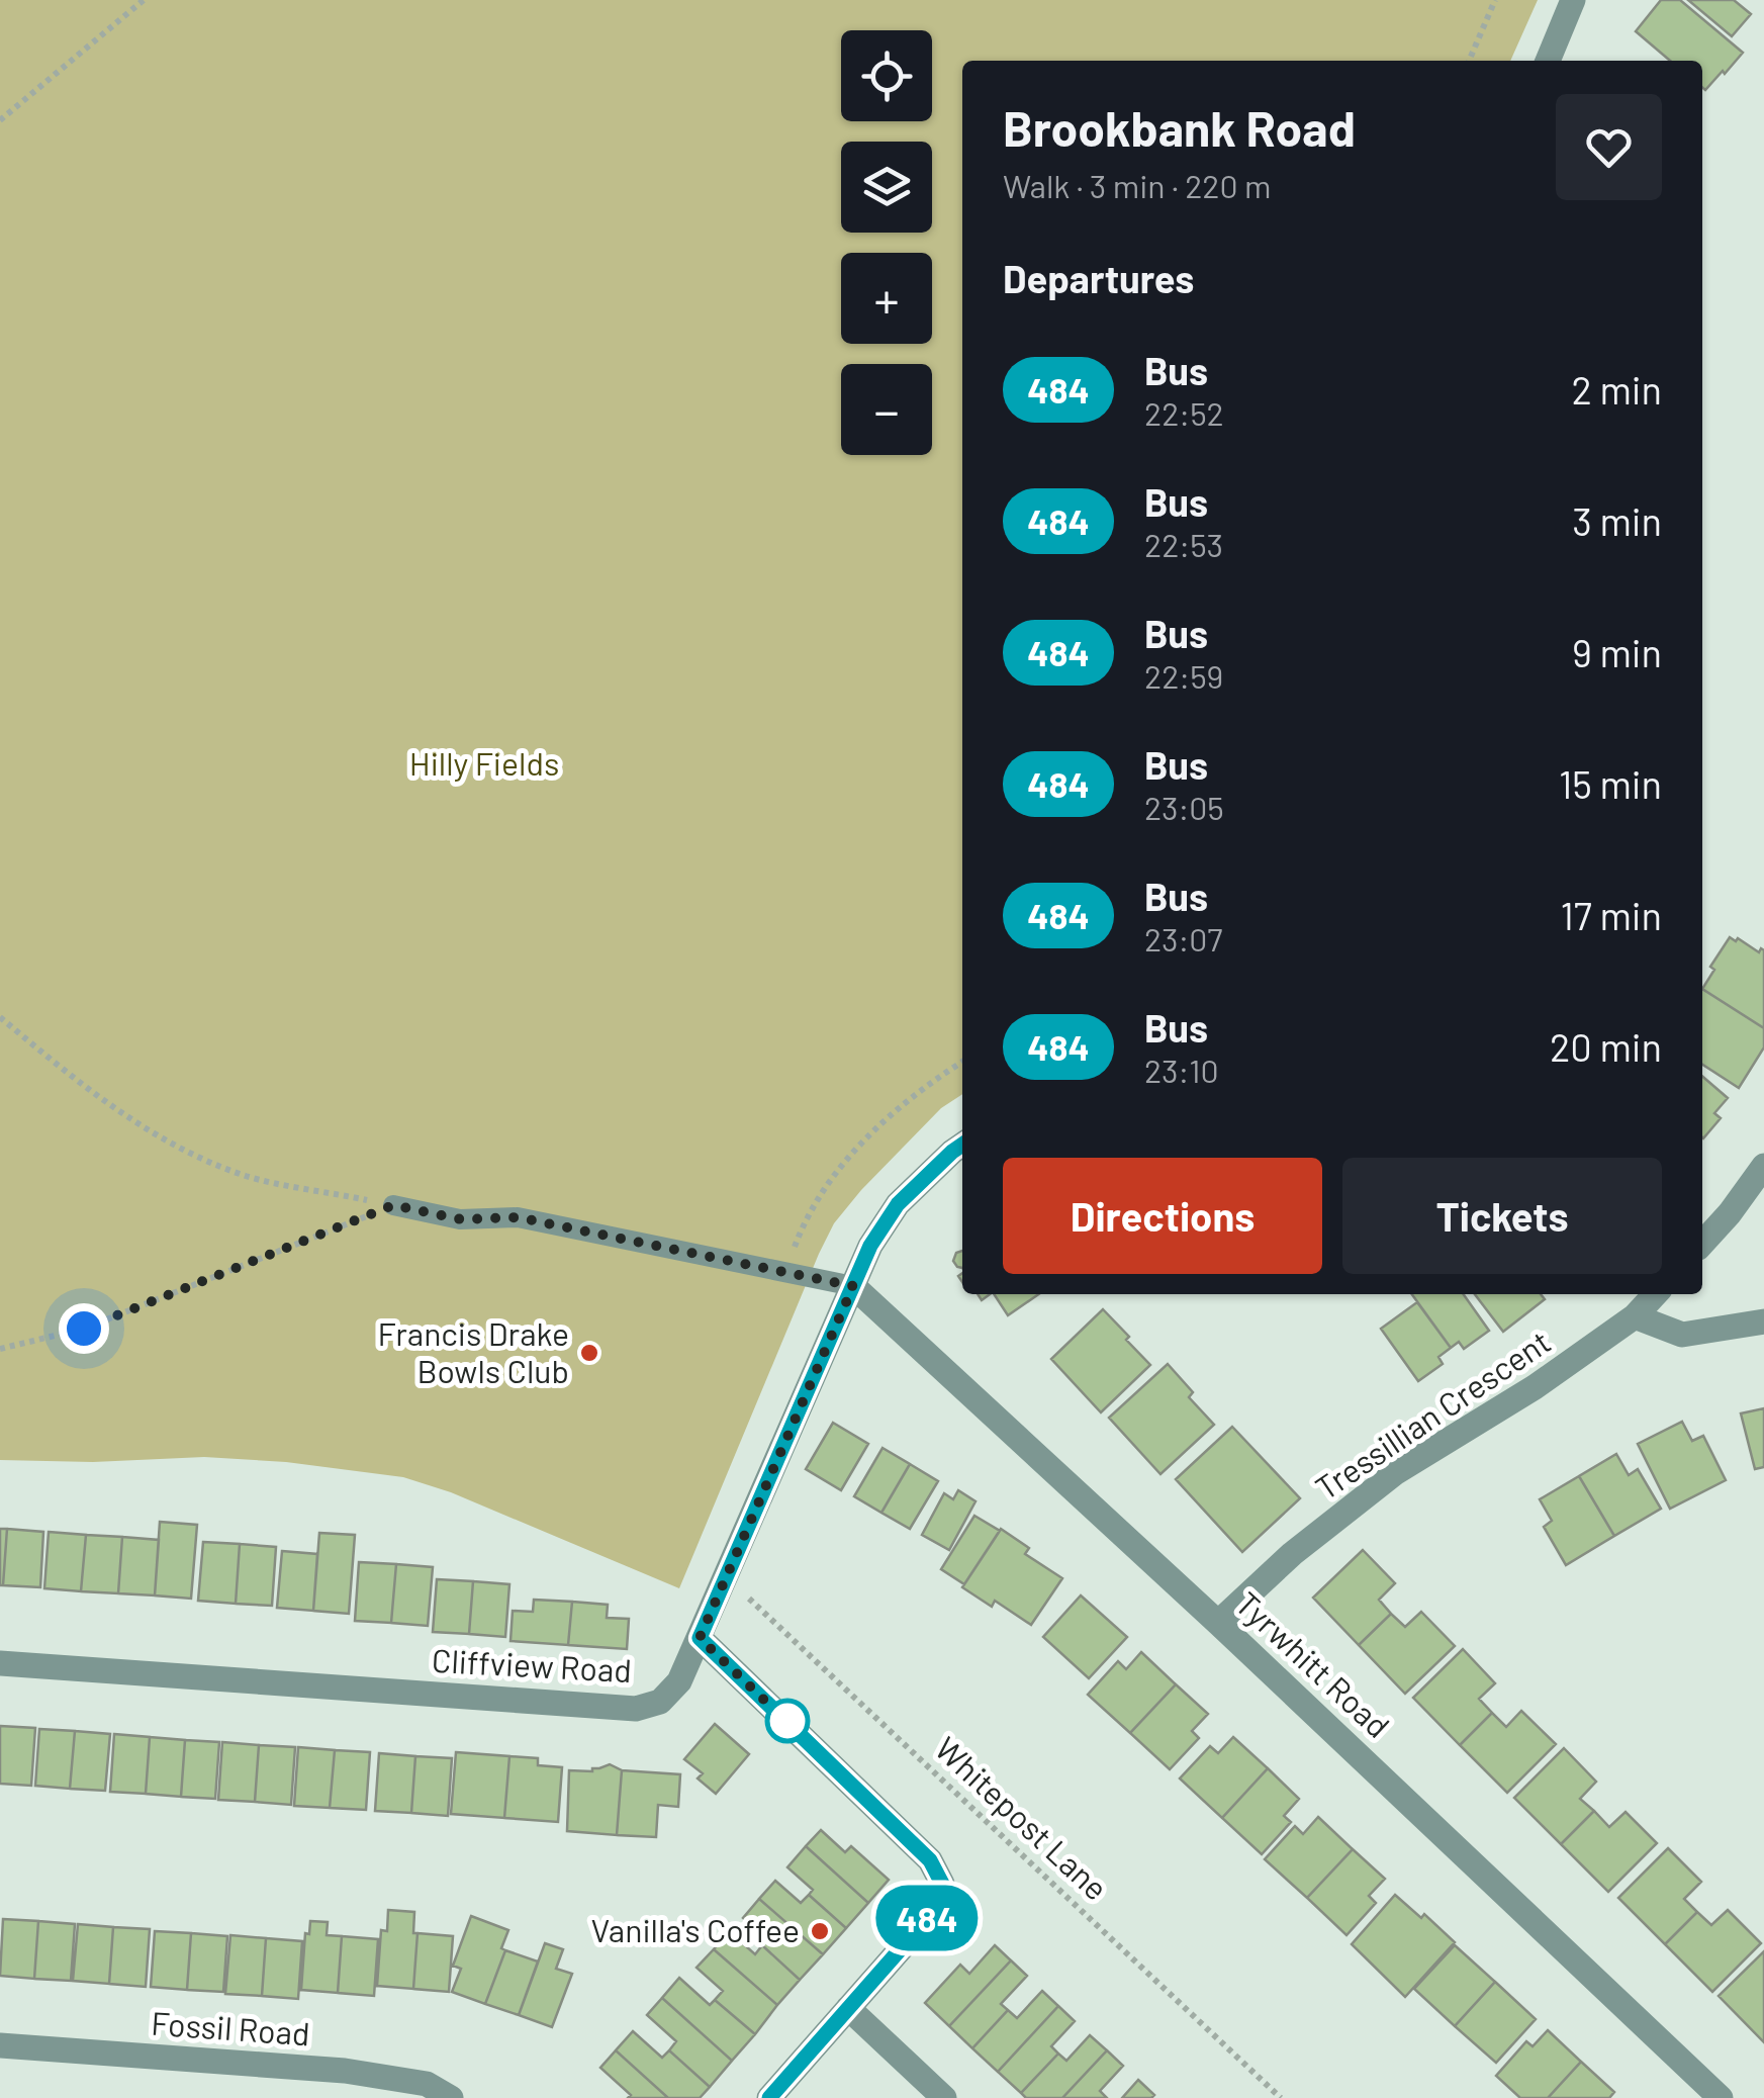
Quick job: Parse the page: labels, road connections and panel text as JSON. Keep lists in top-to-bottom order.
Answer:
{
  "streets": {
    "street": [
      "Tressillian Crescent",
      "Tyrwhitt Road",
      "Cliffview Road",
      "Fossil Road"
    ],
    "path": ["Whitepost Lane"]
  },
  "crossings": [
    ["Tressillian Crescent", "Tyrwhitt Road"],
    ["Tyrwhitt Road", "Cliffview Road"],
    ["Cliffview Road", "Whitepost Lane"]
  ],
  "parks": ["Hilly Fields"],
  "places": ["Francis Drake Bowls Club", "Vanilla's Coffee"],
  "lines": ["bus line 484"],
  "page": {
    "on_map": "484",
    "map_buttons": ["+", "−"],
    "heading": [
      ["Brookbank Road", "Walk · 3 min · 220 m"],
      "Departures"
    ],
    "list": [
      {
        "mark": "484",
        "name": "Bus",
        "note": "22:52",
        "value": "2 min"
      },
      {
        "mark": "484",
        "name": "Bus",
        "note": "22:53",
        "value": "3 min"
      },
      {
        "mark": "484",
        "name": "Bus",
        "note": "22:59",
        "value": "9 min"
      },
      {
        "mark": "484",
        "name": "Bus",
        "note": "23:05",
        "value": "15 min"
      },
      {
        "mark": "484",
        "name": "Bus",
        "note": "23:07",
        "value": "17 min"
      },
      {
        "mark": "484",
        "name": "Bus",
        "note": "23:10",
        "value": "20 min"
      }
    ],
    "buttons": ["Directions", "Tickets"]
  }
}
